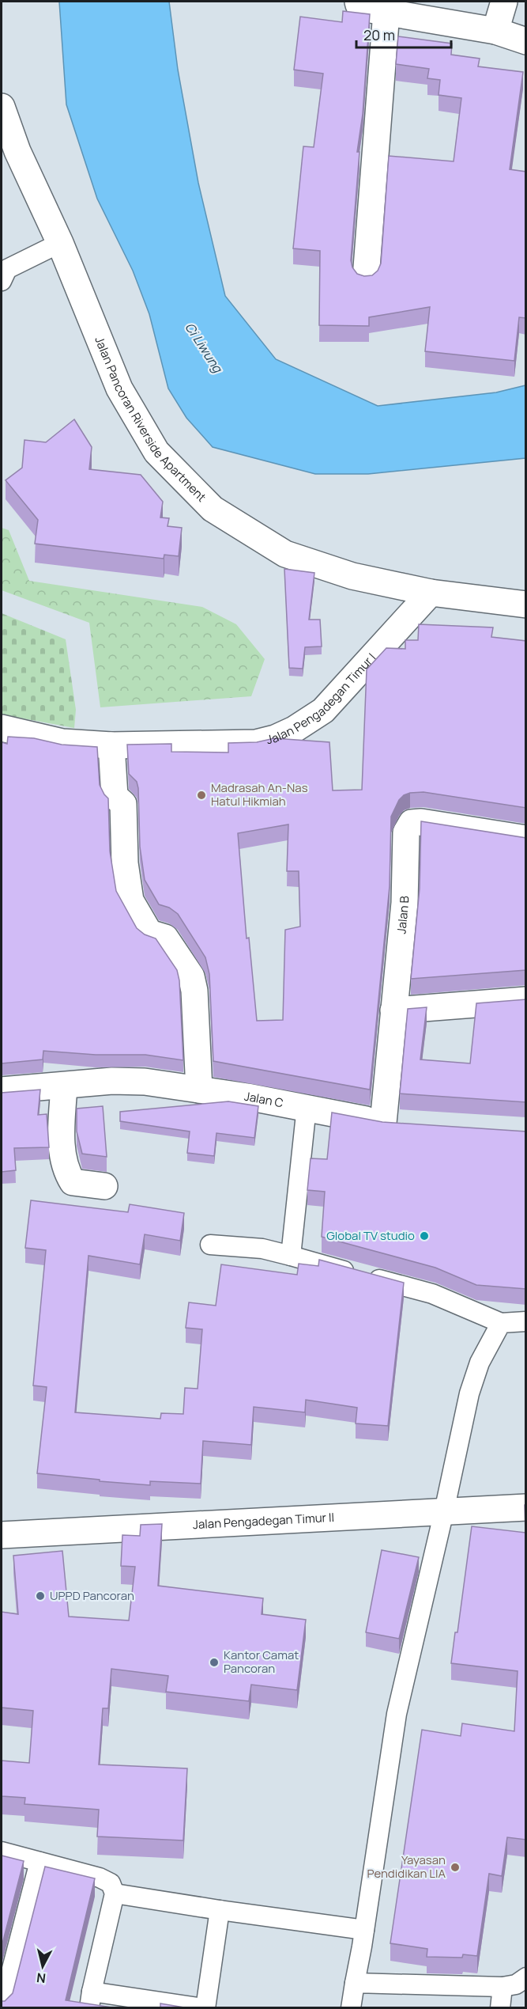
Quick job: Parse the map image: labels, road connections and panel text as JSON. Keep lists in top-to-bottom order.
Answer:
{
  "streets": {
    "street": [
      "Jalan Pancoran Riverside Apartment",
      "Jalan Pengadegan Timur I",
      "Jalan B",
      "Jalan C",
      "Jalan Pengadegan Timur II"
    ]
  },
  "crossings": [
    ["Jalan Pancoran Riverside Apartment", "Jalan Pengadegan Timur I"],
    ["Jalan B", "Jalan C"]
  ],
  "water": ["Ci Liwung"],
  "places": [
    "Madrasah An-Nas Hatul Hikmiah",
    "Global TV studio",
    "UPPD Pancoran",
    "Kantor Camat Pancoran",
    "Yayasan Pendidikan LIA"
  ],
  "scale_bar": "20 m",
  "north": "bottom"
}
